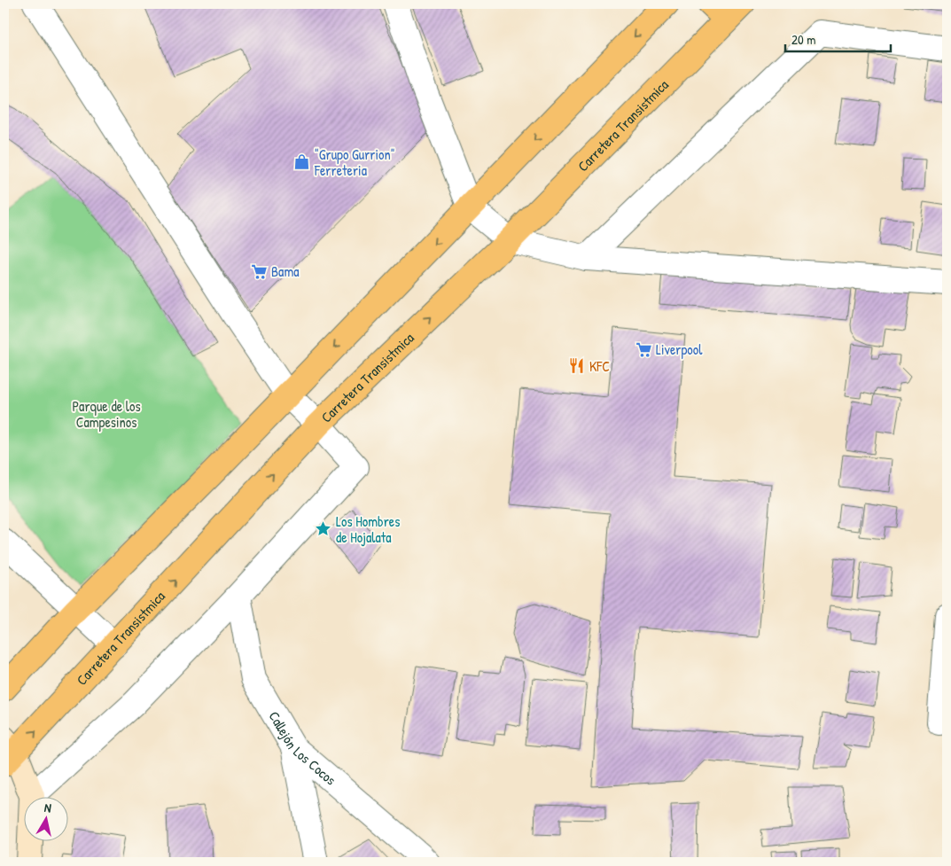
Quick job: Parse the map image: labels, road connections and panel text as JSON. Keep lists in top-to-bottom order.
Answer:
{
  "streets": {
    "main road": ["Carretera Transistmica"],
    "street": ["Callejón Los Cocos"]
  },
  "parks": ["Parque de los Campesinos"],
  "places": {
    "shop": ["\"Grupo Gurrion\" Ferreteria"],
    "supermarket": ["Bama", "Liverpool"],
    "restaurant": ["KFC"],
    "place": ["Los Hombres de Hojalata"]
  },
  "scale_bar": "20 m",
  "north": "top"
}
